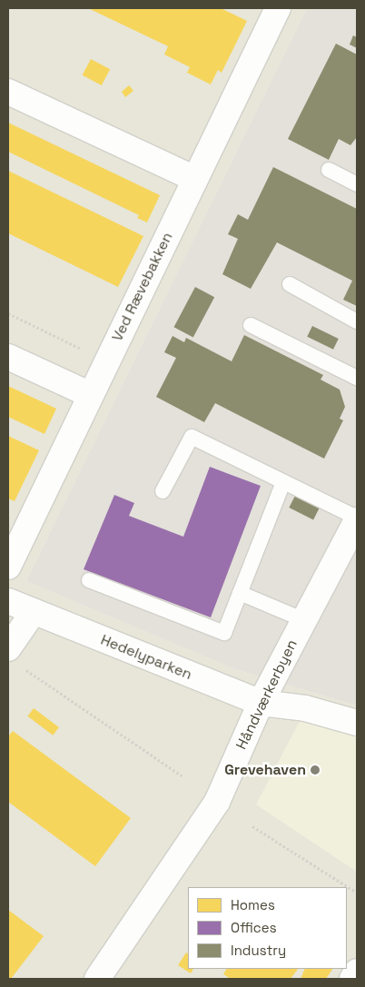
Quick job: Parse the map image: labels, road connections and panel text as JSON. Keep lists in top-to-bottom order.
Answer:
{
  "streets": {
    "street": ["Ved Rævebakken", "Hedelyparken", "Håndværkerbyen"]
  },
  "crossings": [
    ["Hedelyparken", "Håndværkerbyen"]
  ],
  "places": ["Grevehaven"],
  "legend": ["Homes", "Offices", "Industry"]
}
